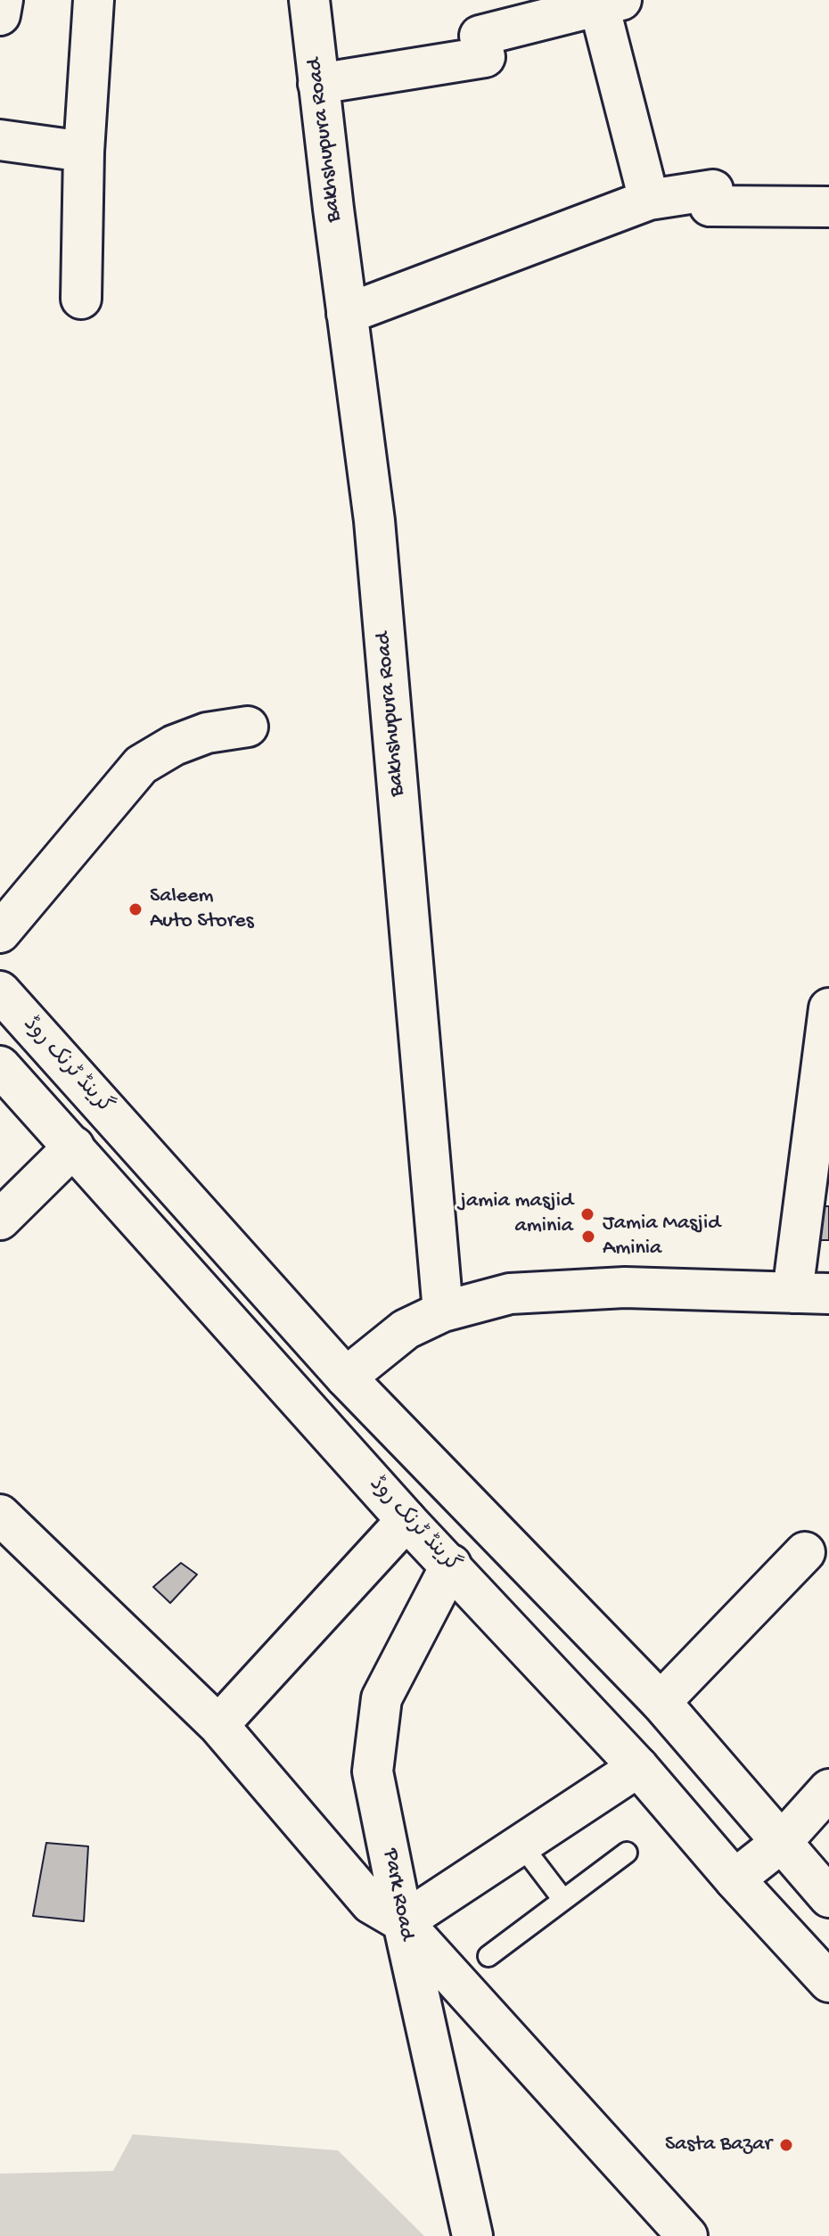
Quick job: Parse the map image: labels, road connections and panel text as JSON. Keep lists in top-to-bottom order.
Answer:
{
  "streets": {
    "street": ["Bakhshupura Road", "گرینڈ ٹرنک روڈ", "Park Road"]
  },
  "crossings": [
    ["گرینڈ ٹرنک روڈ", "Park Road"]
  ],
  "places": [
    "Saleem Auto Stores",
    "jamia masjid aminia",
    "Jamia Masjid Aminia",
    "Sasta Bazar"
  ]
}
